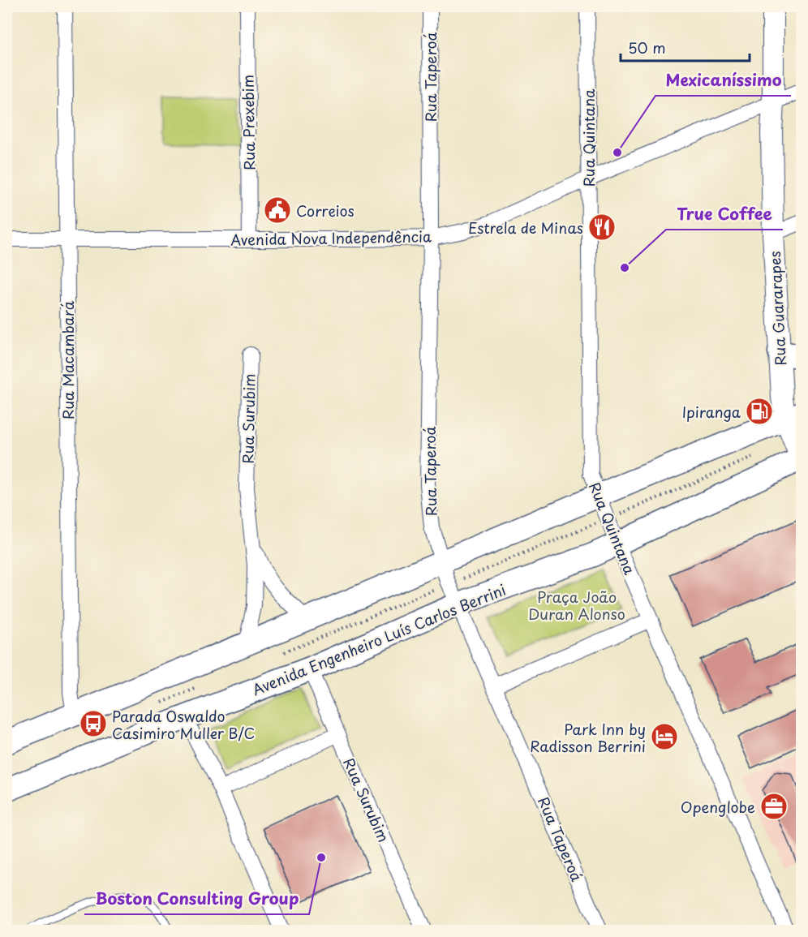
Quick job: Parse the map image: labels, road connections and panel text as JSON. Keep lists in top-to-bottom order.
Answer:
{
  "streets": {
    "main road": ["Avenida Engenheiro Luís Carlos Berrini"],
    "street": [
      "Rua Taperoá",
      "Rua Prexebim",
      "Rua Quintana",
      "Avenida Nova Independência",
      "Rua Guararapes",
      "Rua Macambará",
      "Rua Surubim"
    ]
  },
  "crossings": [
    ["Rua Taperoá", "Avenida Nova Independência"],
    ["Rua Taperoá", "Avenida Engenheiro Luís Carlos Berrini"],
    ["Rua Prexebim", "Avenida Nova Independência"],
    ["Rua Quintana", "Avenida Nova Independência"],
    ["Rua Quintana", "Avenida Engenheiro Luís Carlos Berrini"],
    ["Avenida Nova Independência", "Rua Guararapes"],
    ["Avenida Nova Independência", "Rua Macambará"],
    ["Rua Guararapes", "Avenida Engenheiro Luís Carlos Berrini"],
    ["Rua Surubim", "Avenida Engenheiro Luís Carlos Berrini"]
  ],
  "parks": ["Praça João Duran Alonso"],
  "places": {
    "other": ["Mexicaníssimo", "True Coffee", "Boston Consulting Group"],
    "public building": ["Correios"],
    "restaurant": ["Estrela de Minas"],
    "fuel station": ["Ipiranga"],
    "bus stop": ["Parada Oswaldo Casimiro Muller B/C"],
    "hotel": ["Park Inn by Radisson Berrini"],
    "office": ["Openglobe"]
  },
  "scale_bar": "50 m"
}
